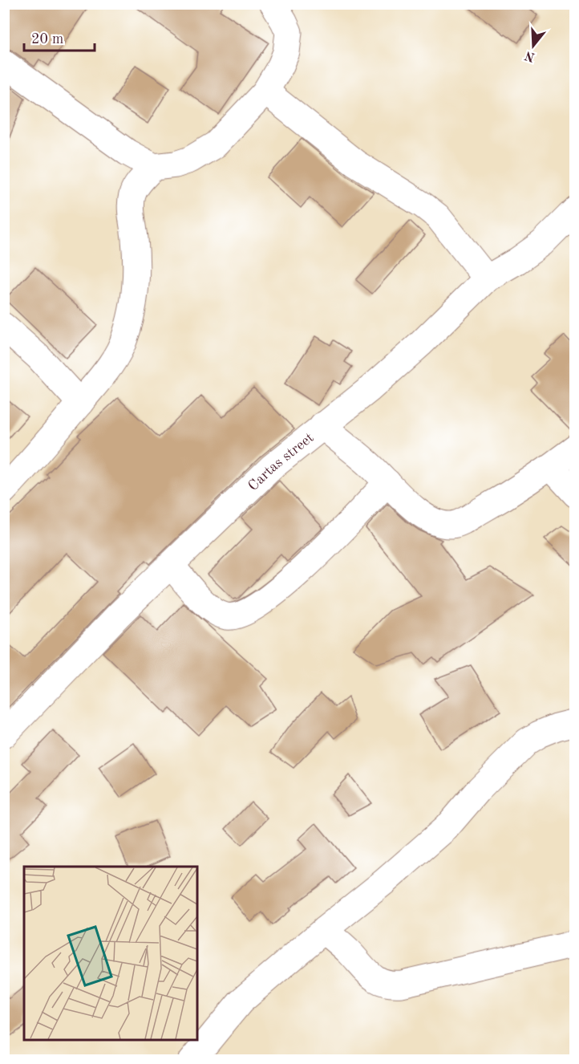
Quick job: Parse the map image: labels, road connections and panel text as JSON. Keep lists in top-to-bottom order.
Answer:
{
  "streets": {
    "street": ["Cartas street"]
  },
  "scale_bar": "20 m",
  "north": "bottom"
}
